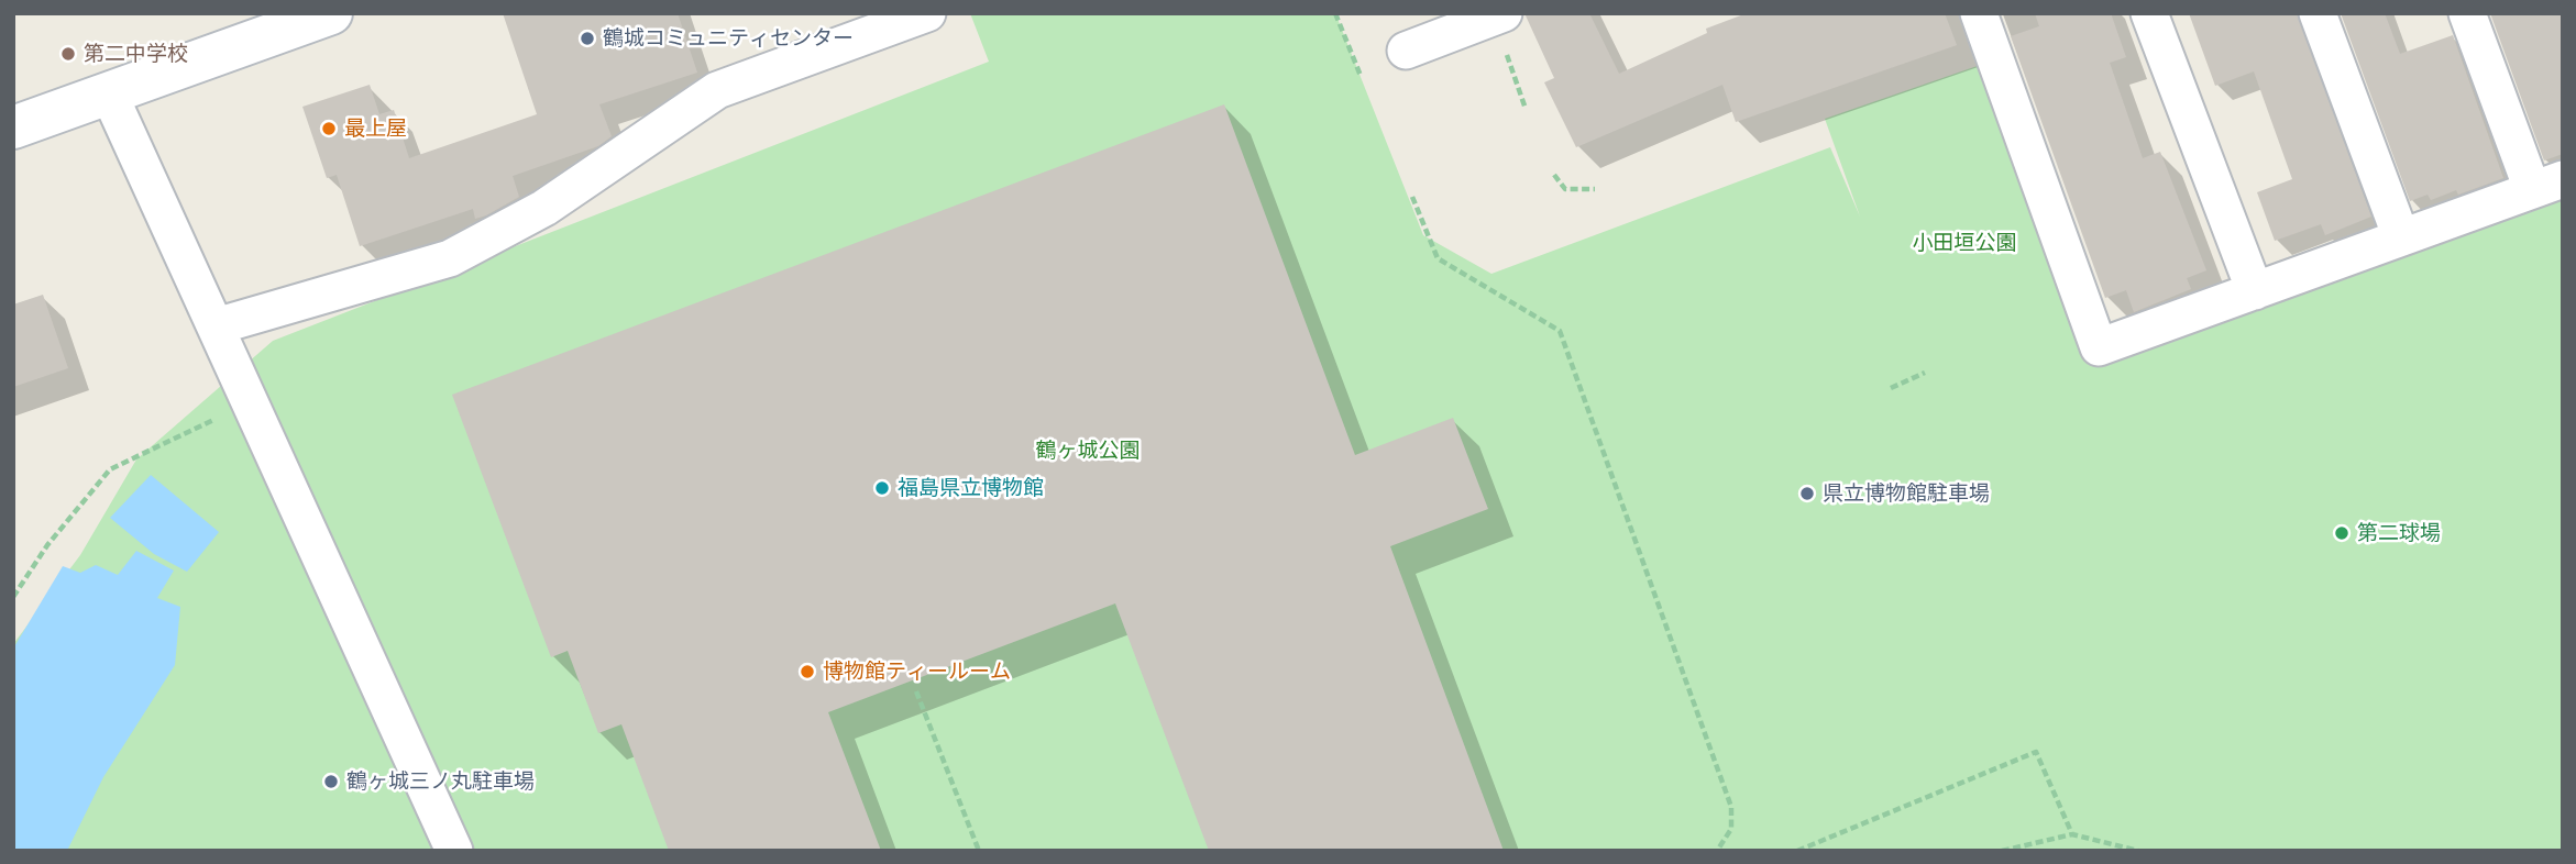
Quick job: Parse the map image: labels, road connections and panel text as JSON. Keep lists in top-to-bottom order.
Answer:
{
  "parks": ["小田垣公園", "鶴ヶ城公園"],
  "places": [
    "鶴城コミュニティセンター",
    "第二中学校",
    "最上屋",
    "福島県立博物館",
    "県立博物館駐車場",
    "第二球場",
    "博物館ティールーム",
    "鶴ヶ城三ノ丸駐車場"
  ]
}
